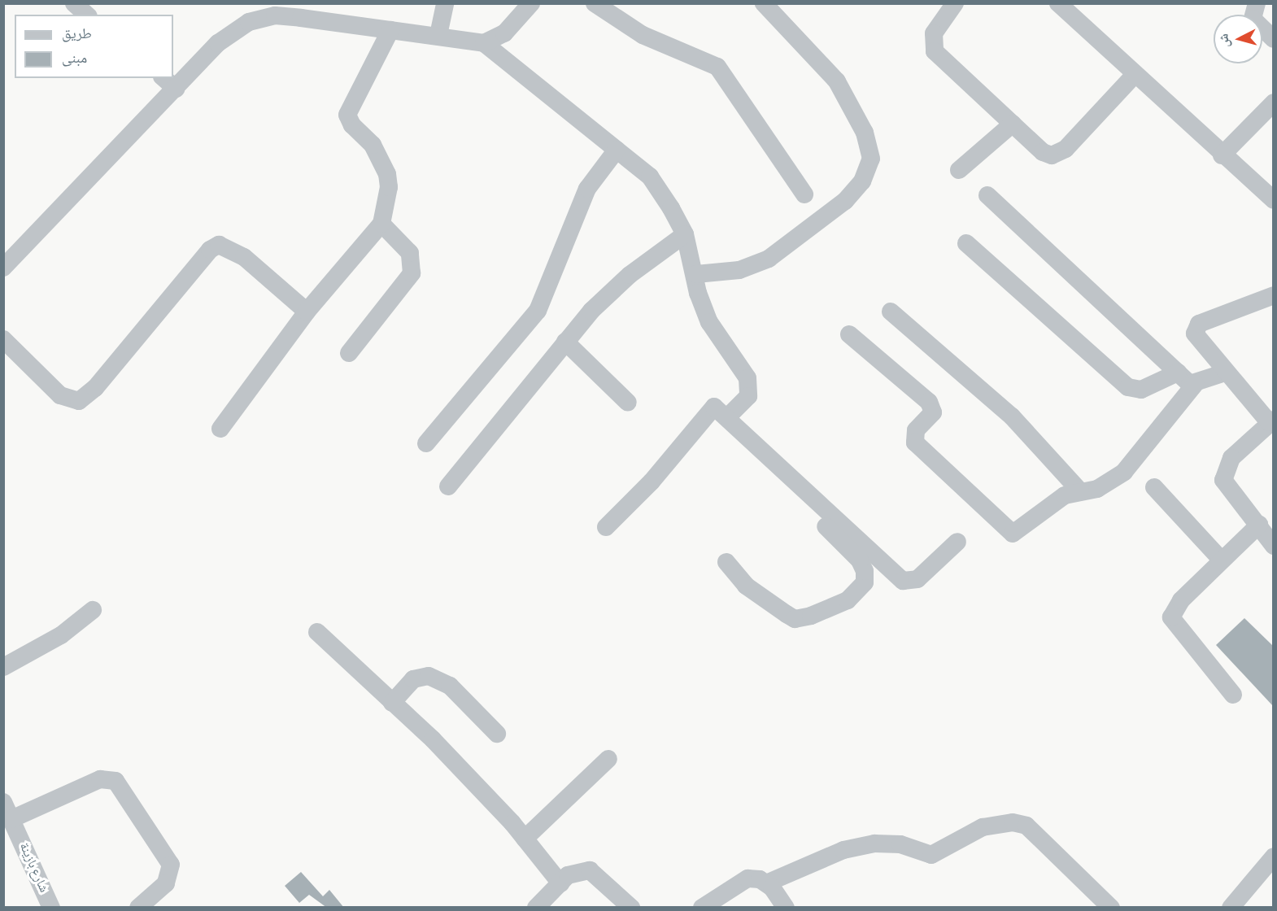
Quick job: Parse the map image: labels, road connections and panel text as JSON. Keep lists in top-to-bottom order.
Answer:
{
  "streets": {
    "street": ["شارع بازينة"]
  },
  "legend": ["طريق", "مبنى"],
  "north": "left"
}
